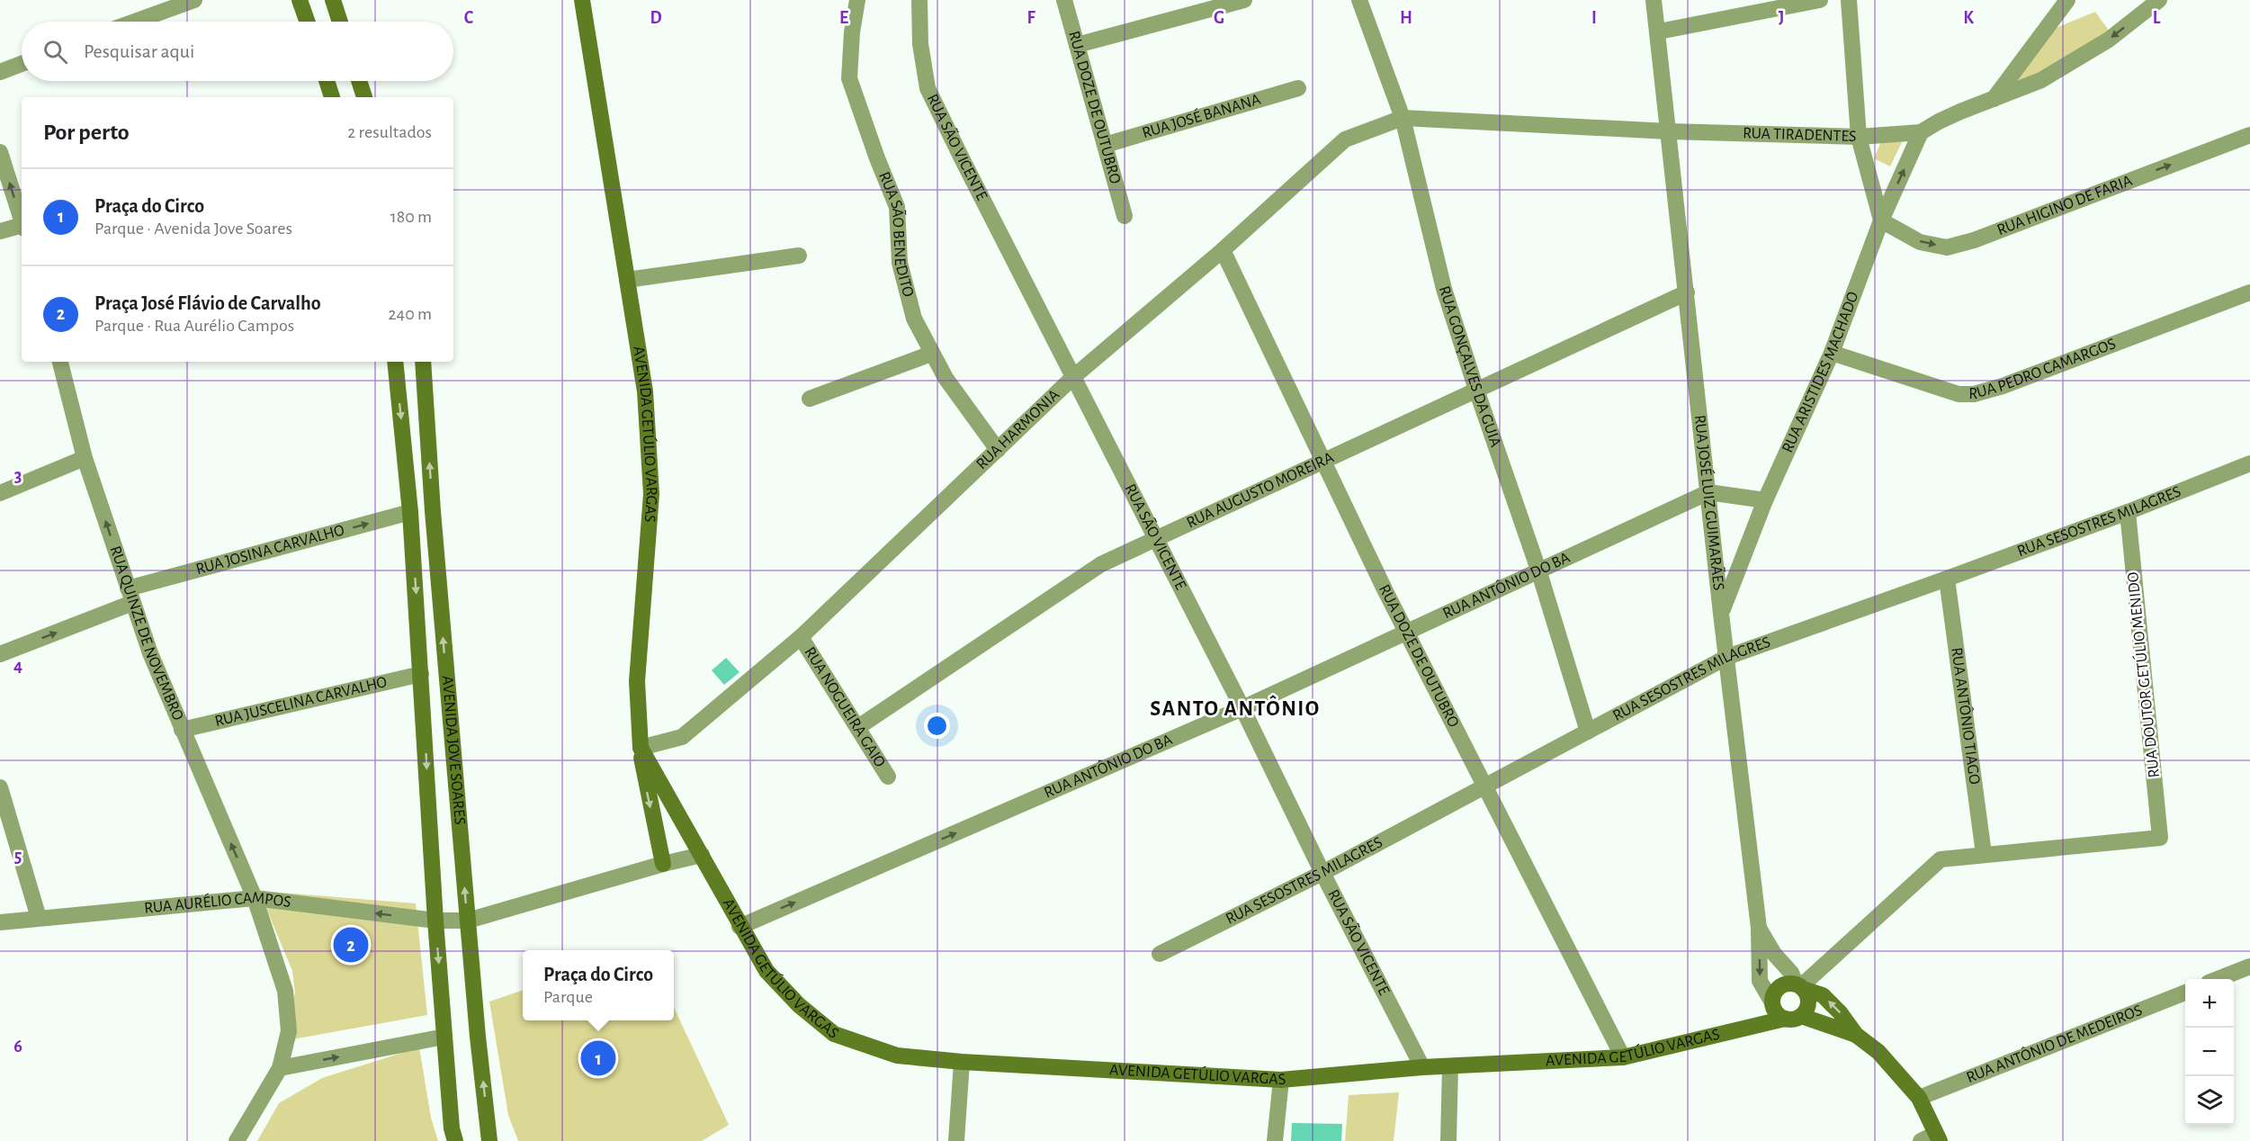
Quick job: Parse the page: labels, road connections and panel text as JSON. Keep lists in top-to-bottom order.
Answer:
{
  "streets": {
    "street": [
      "RUA DOZE DE OUTUBRO",
      "RUA JOSÉ BANANA",
      "RUA TIRADENTES",
      "RUA SÃO VICENTE",
      "RUA HIGINO DE FARIA",
      "RUA SÃO BENEDITO",
      "RUA GONÇALVES DA GUIA",
      "RUA PEDRO CAMARGOS",
      "RUA ARISTIDES MACHADO",
      "RUA HARMONIA",
      "AVENIDA GETÚLIO VARGAS",
      "RUA AUGUSTO MOREIRA",
      "RUA JOSÉ LUIZ GUIMARÃES",
      "RUA SESOSTRES MILAGRES",
      "RUA JOSINA CARVALHO",
      "RUA ANTÔNIO DO BA",
      "RUA QUINZE DE NOVEMBRO",
      "RUA DOUTOR GETÚLIO MENIDO",
      "RUA JUSCELINA CARVALHO",
      "RUA NOGUEIRA GAIO",
      "RUA ANTÔNIO TIAGO",
      "AVENIDA JOVE SOARES",
      "RUA AURÉLIO CAMPOS",
      "RUA ANTÔNIO DE MEDEIROS"
    ]
  },
  "crossings": [
    ["RUA DOZE DE OUTUBRO", "RUA JOSÉ BANANA"],
    ["RUA DOZE DE OUTUBRO", "RUA HARMONIA"],
    ["RUA DOZE DE OUTUBRO", "AVENIDA GETÚLIO VARGAS"],
    ["RUA DOZE DE OUTUBRO", "RUA AUGUSTO MOREIRA"],
    ["RUA DOZE DE OUTUBRO", "RUA SESOSTRES MILAGRES"],
    ["RUA DOZE DE OUTUBRO", "RUA ANTÔNIO DO BA"],
    ["RUA TIRADENTES", "RUA GONÇALVES DA GUIA"],
    ["RUA TIRADENTES", "RUA ARISTIDES MACHADO"],
    ["RUA TIRADENTES", "RUA HARMONIA"],
    ["RUA TIRADENTES", "RUA JOSÉ LUIZ GUIMARÃES"],
    ["RUA SÃO VICENTE", "RUA HARMONIA"],
    ["RUA SÃO VICENTE", "AVENIDA GETÚLIO VARGAS"],
    ["RUA SÃO VICENTE", "RUA AUGUSTO MOREIRA"],
    ["RUA SÃO VICENTE", "RUA SESOSTRES MILAGRES"],
    ["RUA SÃO VICENTE", "RUA ANTÔNIO DO BA"],
    ["RUA HIGINO DE FARIA", "RUA ARISTIDES MACHADO"],
    ["RUA SÃO BENEDITO", "RUA HARMONIA"],
    ["RUA GONÇALVES DA GUIA", "RUA HARMONIA"],
    ["RUA GONÇALVES DA GUIA", "RUA AUGUSTO MOREIRA"],
    ["RUA GONÇALVES DA GUIA", "RUA SESOSTRES MILAGRES"],
    ["RUA GONÇALVES DA GUIA", "RUA ANTÔNIO DO BA"],
    ["RUA PEDRO CAMARGOS", "RUA ARISTIDES MACHADO"],
    ["RUA ARISTIDES MACHADO", "RUA JOSÉ LUIZ GUIMARÃES"],
    ["RUA HARMONIA", "AVENIDA GETÚLIO VARGAS"],
    ["RUA HARMONIA", "RUA NOGUEIRA GAIO"],
    ["AVENIDA GETÚLIO VARGAS", "RUA JOSÉ LUIZ GUIMARÃES"],
    ["AVENIDA GETÚLIO VARGAS", "RUA ANTÔNIO DO BA"],
    ["RUA AUGUSTO MOREIRA", "RUA JOSÉ LUIZ GUIMARÃES"],
    ["RUA AUGUSTO MOREIRA", "RUA NOGUEIRA GAIO"],
    ["RUA JOSÉ LUIZ GUIMARÃES", "RUA SESOSTRES MILAGRES"],
    ["RUA JOSÉ LUIZ GUIMARÃES", "RUA ANTÔNIO DO BA"],
    ["RUA SESOSTRES MILAGRES", "RUA DOUTOR GETÚLIO MENIDO"],
    ["RUA SESOSTRES MILAGRES", "RUA ANTÔNIO TIAGO"],
    ["RUA JOSINA CARVALHO", "RUA QUINZE DE NOVEMBRO"],
    ["RUA JOSINA CARVALHO", "AVENIDA JOVE SOARES"],
    ["RUA QUINZE DE NOVEMBRO", "RUA JUSCELINA CARVALHO"],
    ["RUA QUINZE DE NOVEMBRO", "RUA AURÉLIO CAMPOS"],
    ["RUA DOUTOR GETÚLIO MENIDO", "RUA ANTÔNIO TIAGO"],
    ["RUA JUSCELINA CARVALHO", "AVENIDA JOVE SOARES"],
    ["AVENIDA JOVE SOARES", "RUA AURÉLIO CAMPOS"]
  ],
  "one_way": [
    "RUA HIGINO DE FARIA",
    "RUA JOSINA CARVALHO",
    "RUA ANTÔNIO DO BA",
    "RUA QUINZE DE NOVEMBRO"
  ],
  "districts": ["SANTO ANTÔNIO"],
  "page": {
    "search": "Pesquisar aqui",
    "heading": ["Por perto", "2 resultados"],
    "list": [
      {
        "mark": "1",
        "name": "Praça do Circo",
        "note": "Parque · Avenida Jove Soares",
        "value": "180 m"
      },
      {
        "mark": "2",
        "name": "Praça José Flávio de Carvalho",
        "note": "Parque · Rua Aurélio Campos",
        "value": "240 m"
      }
    ],
    "pins": ["2", "1"],
    "popup": ["Praça do Circo", "Parque"],
    "map_buttons": ["+", "−"]
  },
  "grid": {
    "columns": [
      "C",
      "D",
      "E",
      "F",
      "G",
      "H",
      "I",
      "J",
      "K",
      "L"
    ],
    "rows": [
      "3",
      "4",
      "5",
      "6"
    ]
  }
}
